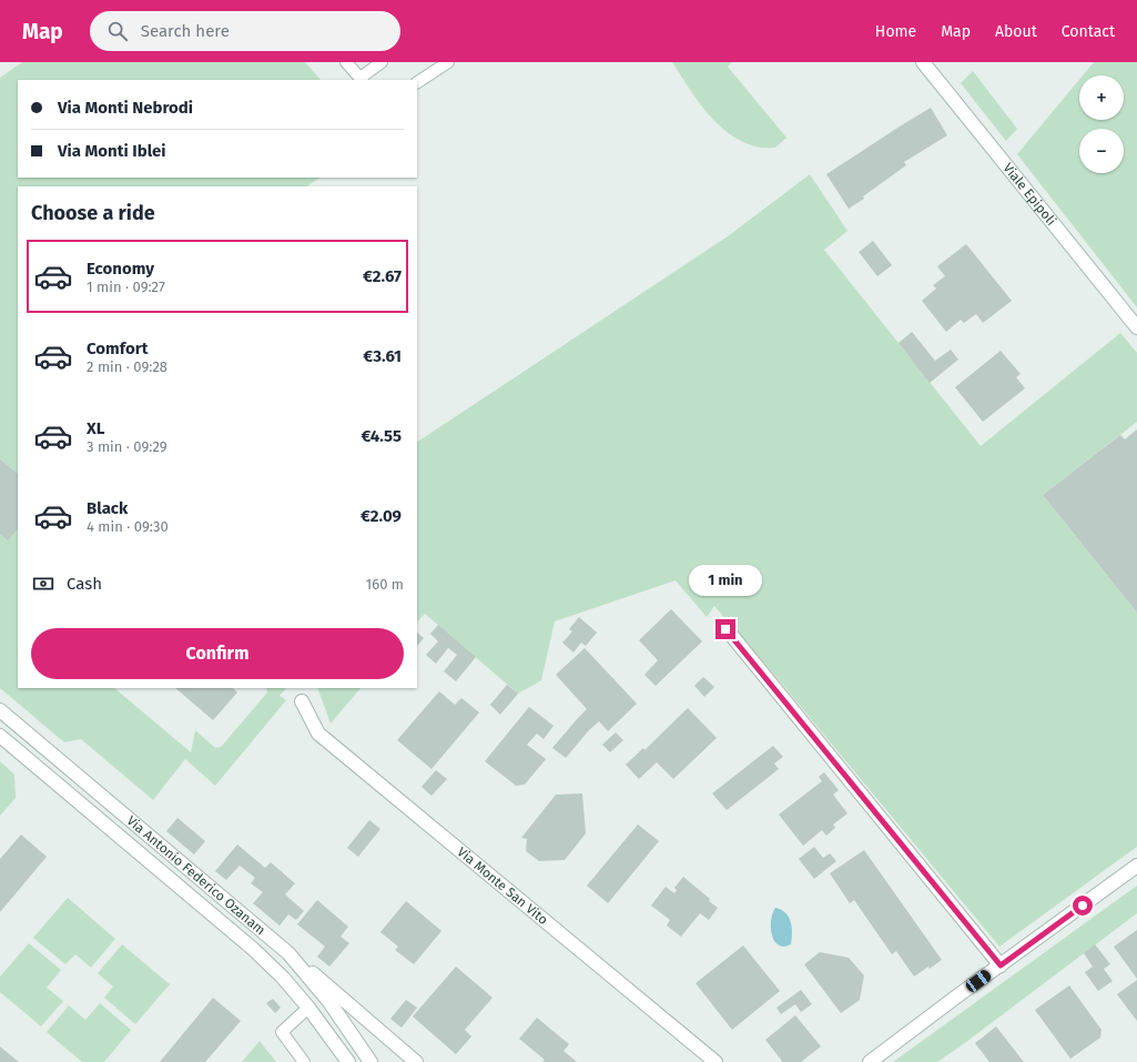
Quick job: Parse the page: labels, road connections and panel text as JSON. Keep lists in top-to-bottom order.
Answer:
{
  "streets": {
    "street": ["Viale Epipoli", "Via Antonio Federico Ozanam", "Via Monte San Vito"]
  },
  "page": {
    "header": "Map",
    "search": "Search here",
    "nav": [
      "Home",
      "Map",
      "About",
      "Contact"
    ],
    "map_buttons": ["+", "−"],
    "banner": ["Via Monti Nebrodi", "Via Monti Iblei"],
    "heading": "Choose a ride",
    "list": [
      {
        "name": "Economy",
        "note": "1 min · 09:27",
        "value": "€2.67"
      },
      {
        "name": "Comfort",
        "note": "2 min · 09:28",
        "value": "€3.61"
      },
      {
        "name": "XL",
        "note": "3 min · 09:29",
        "value": "€4.55"
      },
      {
        "name": "Black",
        "note": "4 min · 09:30",
        "value": "€2.09"
      }
    ],
    "pay": ["Cash", "160 m"],
    "bubble": "1 min",
    "buttons": "Confirm"
  }
}
